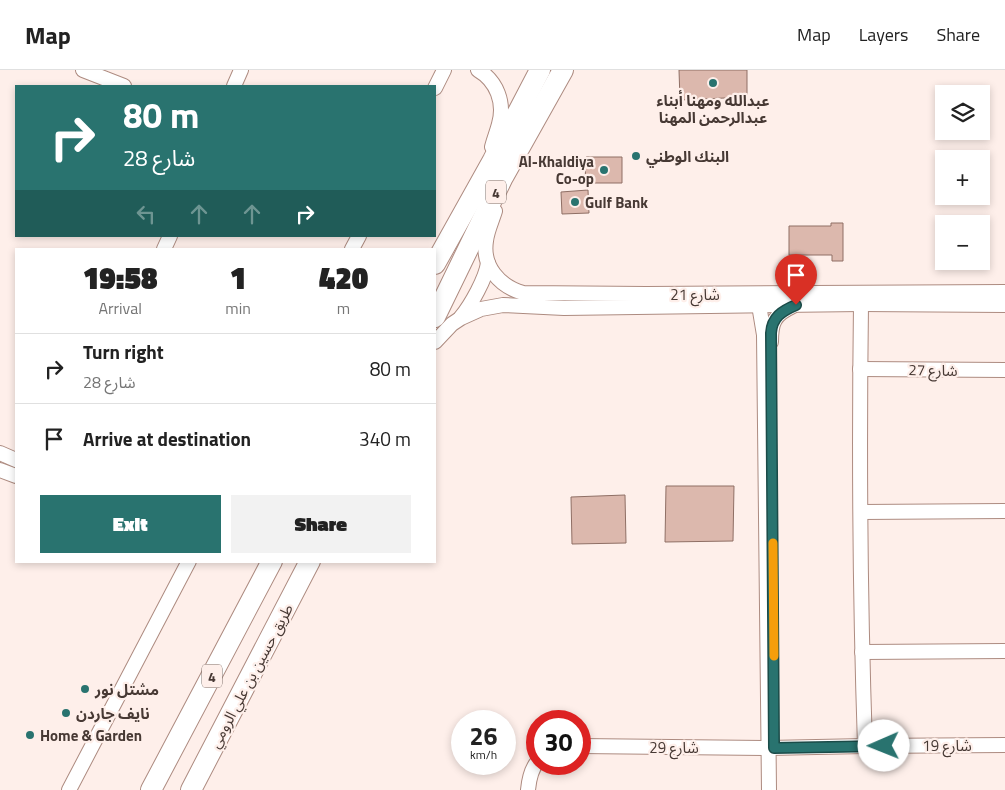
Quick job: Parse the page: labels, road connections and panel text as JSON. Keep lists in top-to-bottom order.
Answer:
{
  "streets": {
    "highway": ["4", "طريق حسين بن علي الرومي"],
    "street": [
      "شارع 21",
      "شارع 27",
      "شارع 19",
      "شارع 29"
    ]
  },
  "crossings": [
    ["شارع 19", "شارع 29"]
  ],
  "places": [
    "عبدالله ومهنا أبناء عبدالرحمن المهنا",
    "البنك الوطني",
    "Al-Khaldiya Co-op",
    "Gulf Bank",
    "مشتل نور",
    "نايف جاردن",
    "Home & Garden"
  ],
  "page": {
    "header": "Map",
    "nav": ["Map", "Layers", "Share"],
    "map_buttons": ["+", "−"],
    "turn": ["80 m", "شارع 28"],
    "eta": [
      "19:58",
      "Arrival",
      "1",
      "min",
      "420",
      "m"
    ],
    "list": [
      {
        "name": "Turn right",
        "note": "شارع 28",
        "value": "80 m"
      },
      {
        "name": "Arrive at destination",
        "value": "340 m"
      }
    ],
    "buttons": ["Exit", "Share"],
    "speed": "26 km/h",
    "limit": "30"
  }
}
